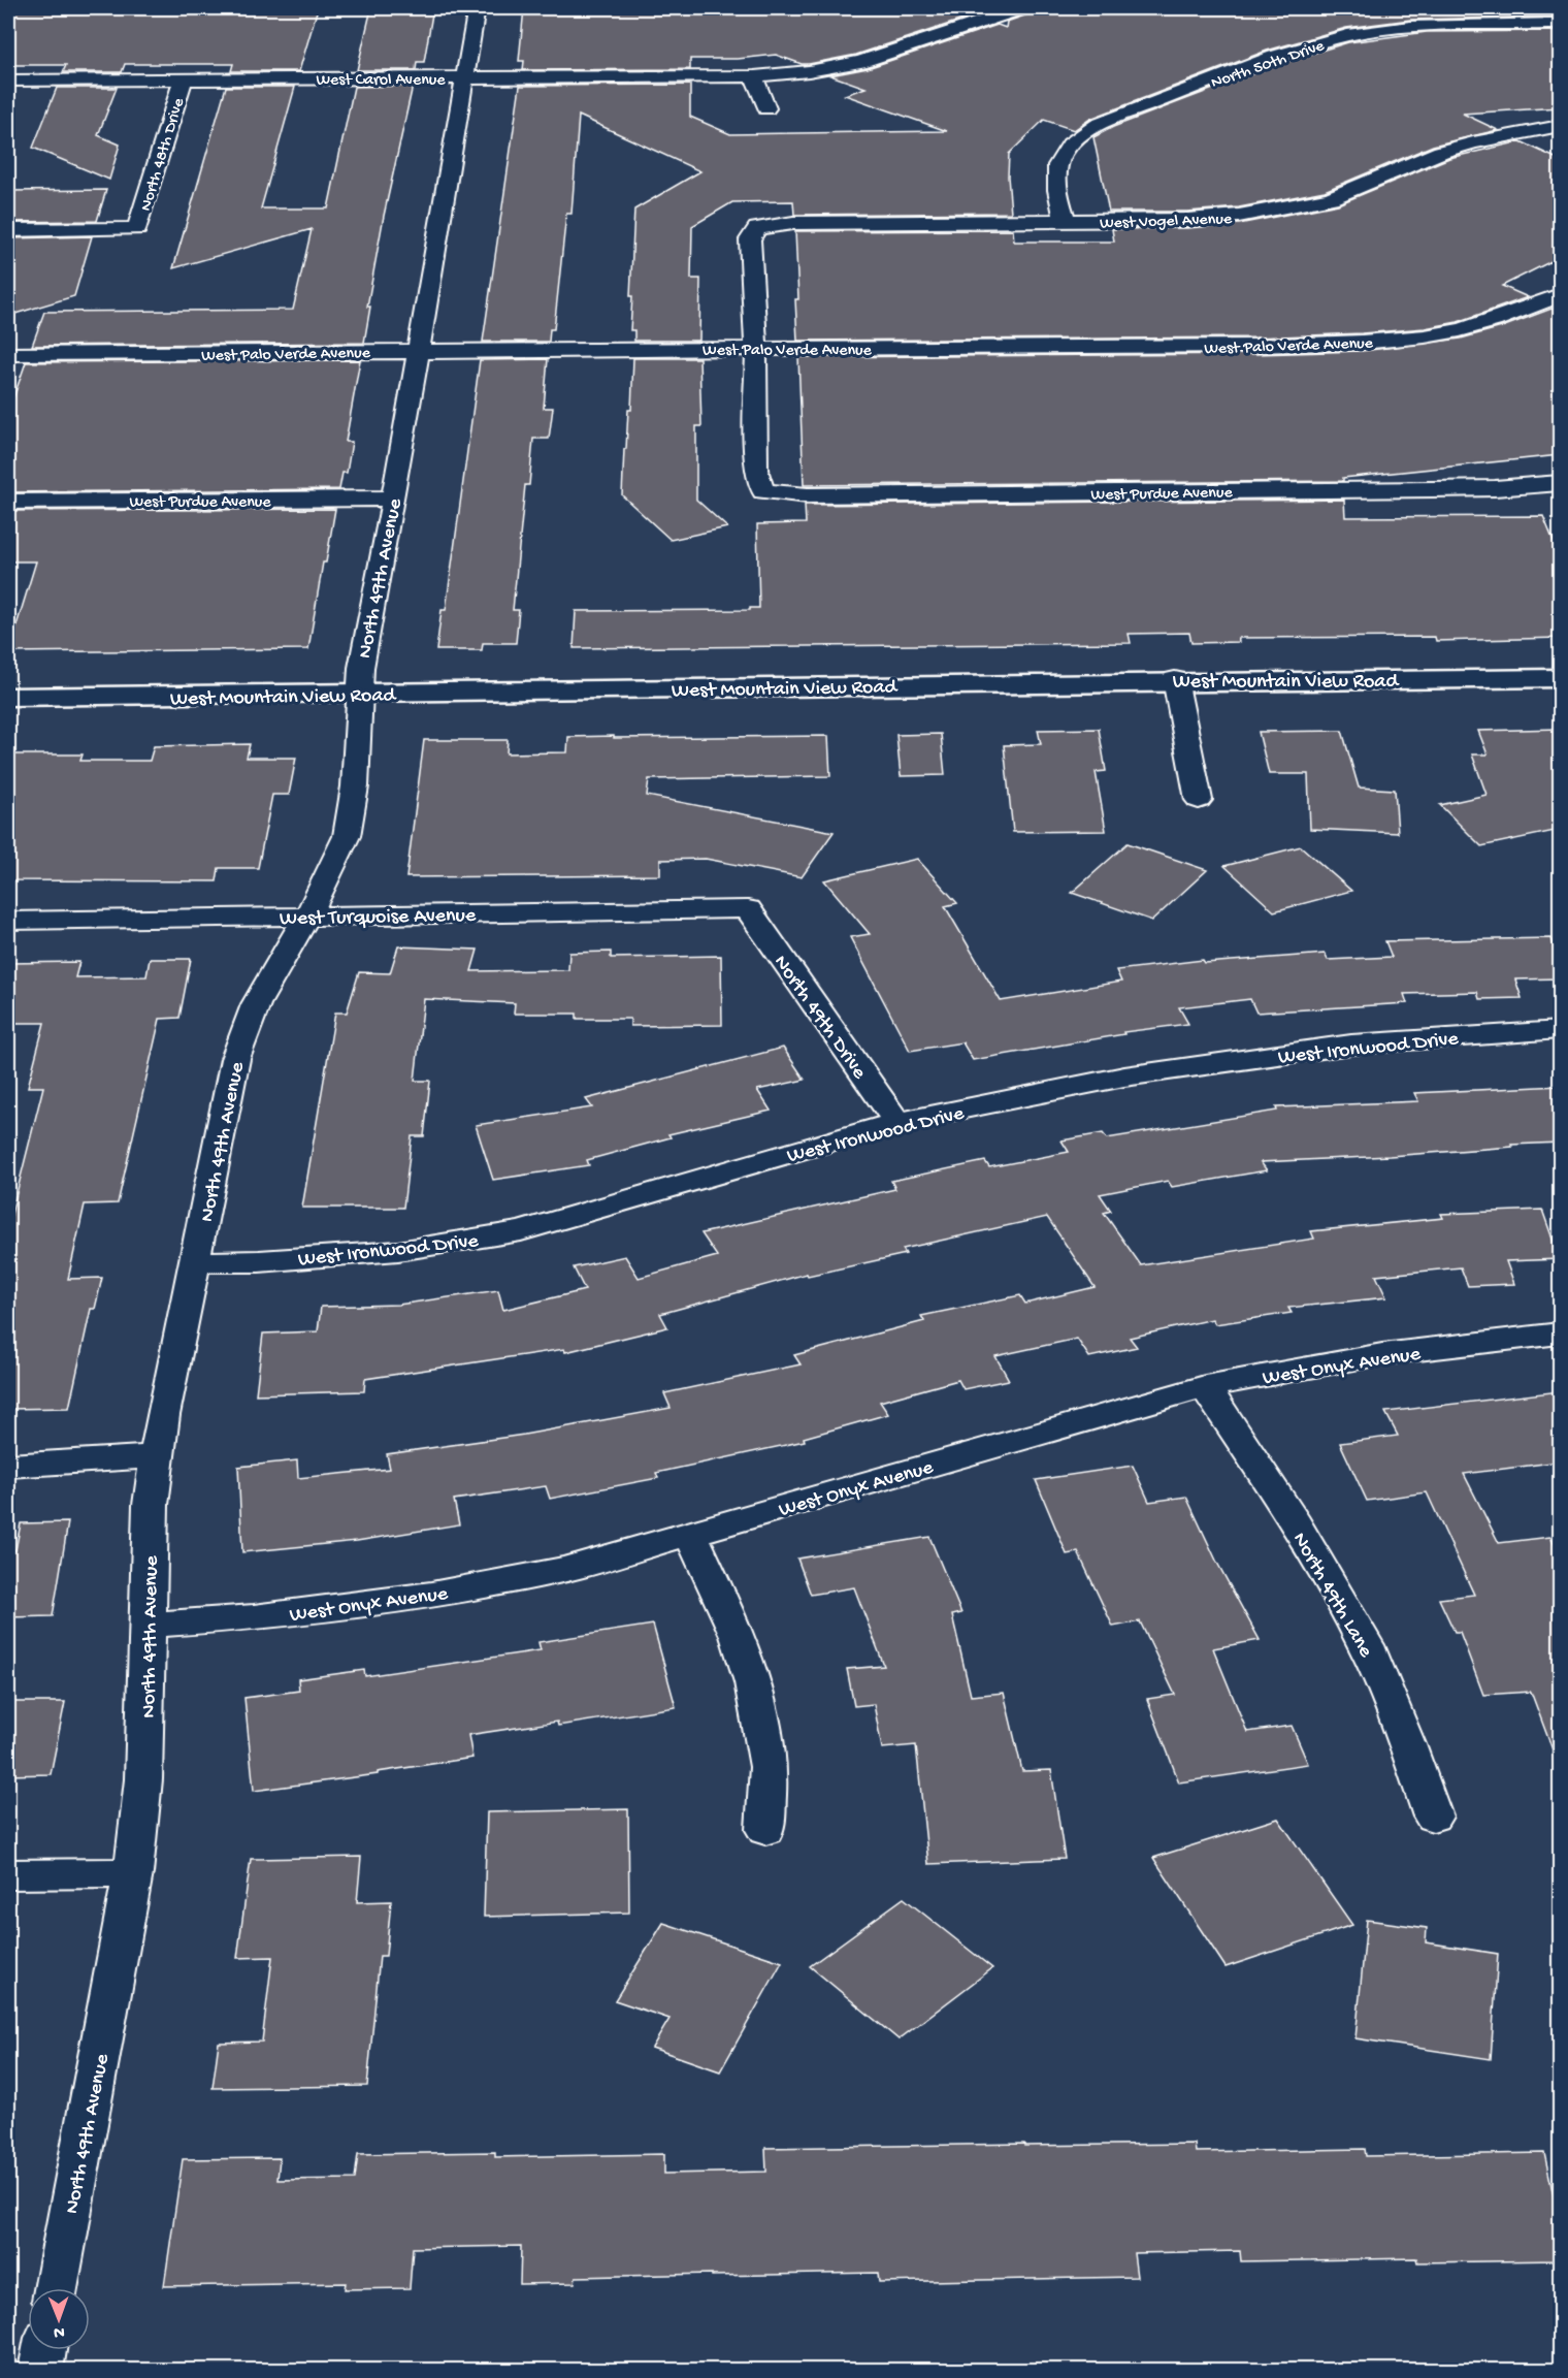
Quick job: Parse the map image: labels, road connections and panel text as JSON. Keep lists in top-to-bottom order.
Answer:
{
  "streets": {
    "street": [
      "North 50th Drive",
      "West Carol Avenue",
      "North 48th Drive",
      "West Vogel Avenue",
      "West Palo Verde Avenue",
      "West Purdue Avenue",
      "North 49th Avenue",
      "West Mountain View Road",
      "West Turquoise Avenue",
      "North 49th Drive",
      "West Ironwood Drive",
      "West Onyx Avenue",
      "North 49th Lane"
    ]
  },
  "crossings": [
    ["North 50th Drive", "West Vogel Avenue"],
    ["West Carol Avenue", "North 48th Drive"],
    ["West Carol Avenue", "North 49th Avenue"],
    ["West Vogel Avenue", "West Palo Verde Avenue"],
    ["West Vogel Avenue", "West Purdue Avenue"],
    ["West Palo Verde Avenue", "West Purdue Avenue"],
    ["West Palo Verde Avenue", "North 49th Avenue"],
    ["West Purdue Avenue", "North 49th Avenue"],
    ["North 49th Avenue", "West Mountain View Road"],
    ["North 49th Avenue", "West Turquoise Avenue"],
    ["North 49th Avenue", "West Ironwood Drive"],
    ["North 49th Avenue", "West Onyx Avenue"],
    ["West Turquoise Avenue", "North 49th Drive"],
    ["North 49th Drive", "West Ironwood Drive"],
    ["West Onyx Avenue", "North 49th Lane"]
  ],
  "north": "bottom"
}
